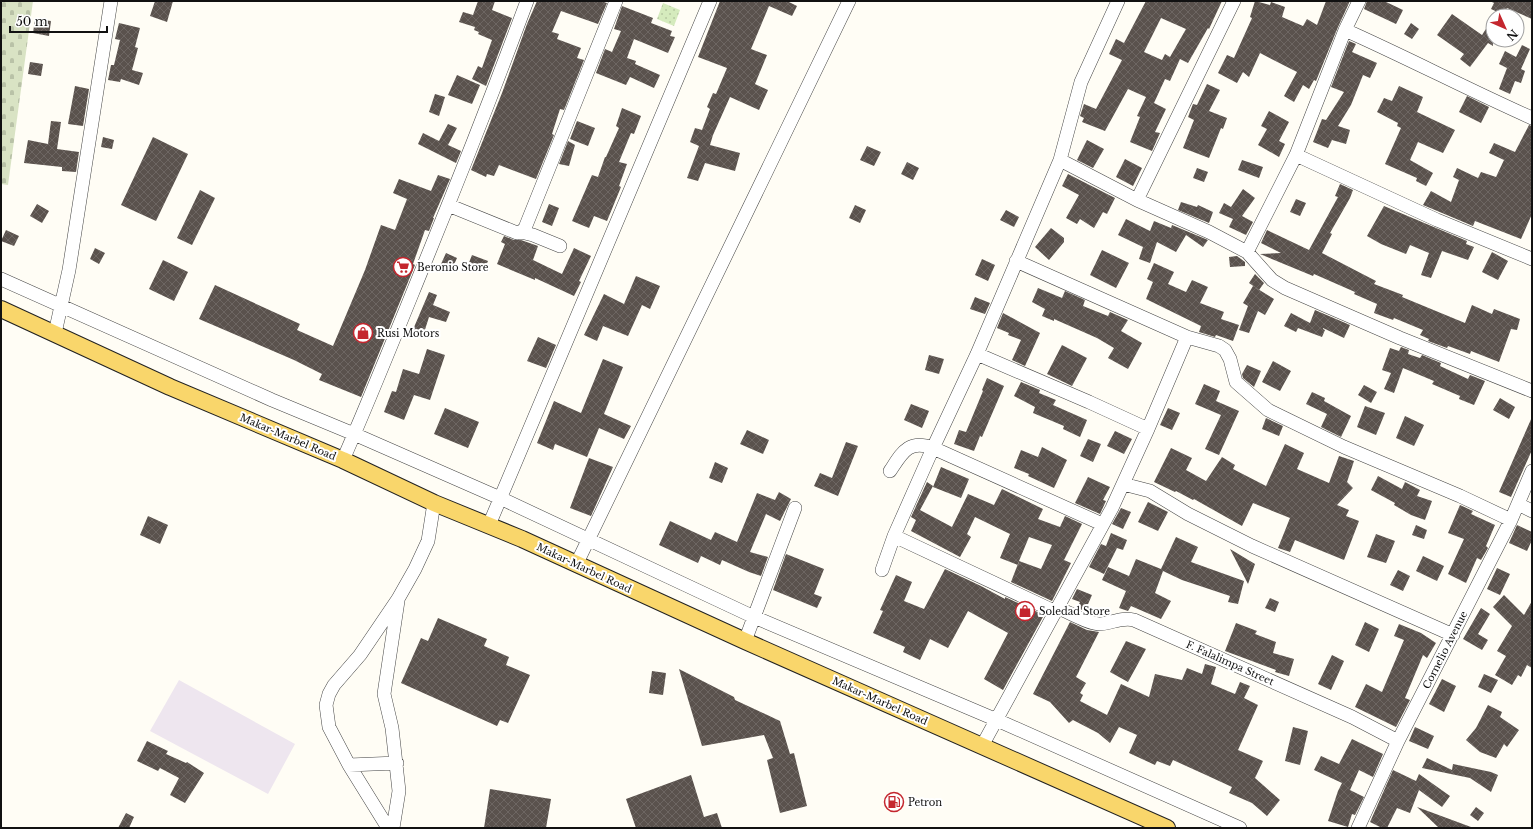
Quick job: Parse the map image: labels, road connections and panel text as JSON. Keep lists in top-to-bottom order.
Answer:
{
  "streets": {
    "main road": ["Makar-Marbel Road"],
    "street": ["Cornelio Avenue", "F. Falalimpa Street"]
  },
  "crossings": [
    ["Cornelio Avenue", "F. Falalimpa Street"]
  ],
  "places": {
    "supermarket": ["Beronio Store"],
    "shop": ["Rusi Motors", "Soledad Store"],
    "fuel station": ["Petron"]
  },
  "scale_bar": "50 m",
  "north": "bottom right"
}
